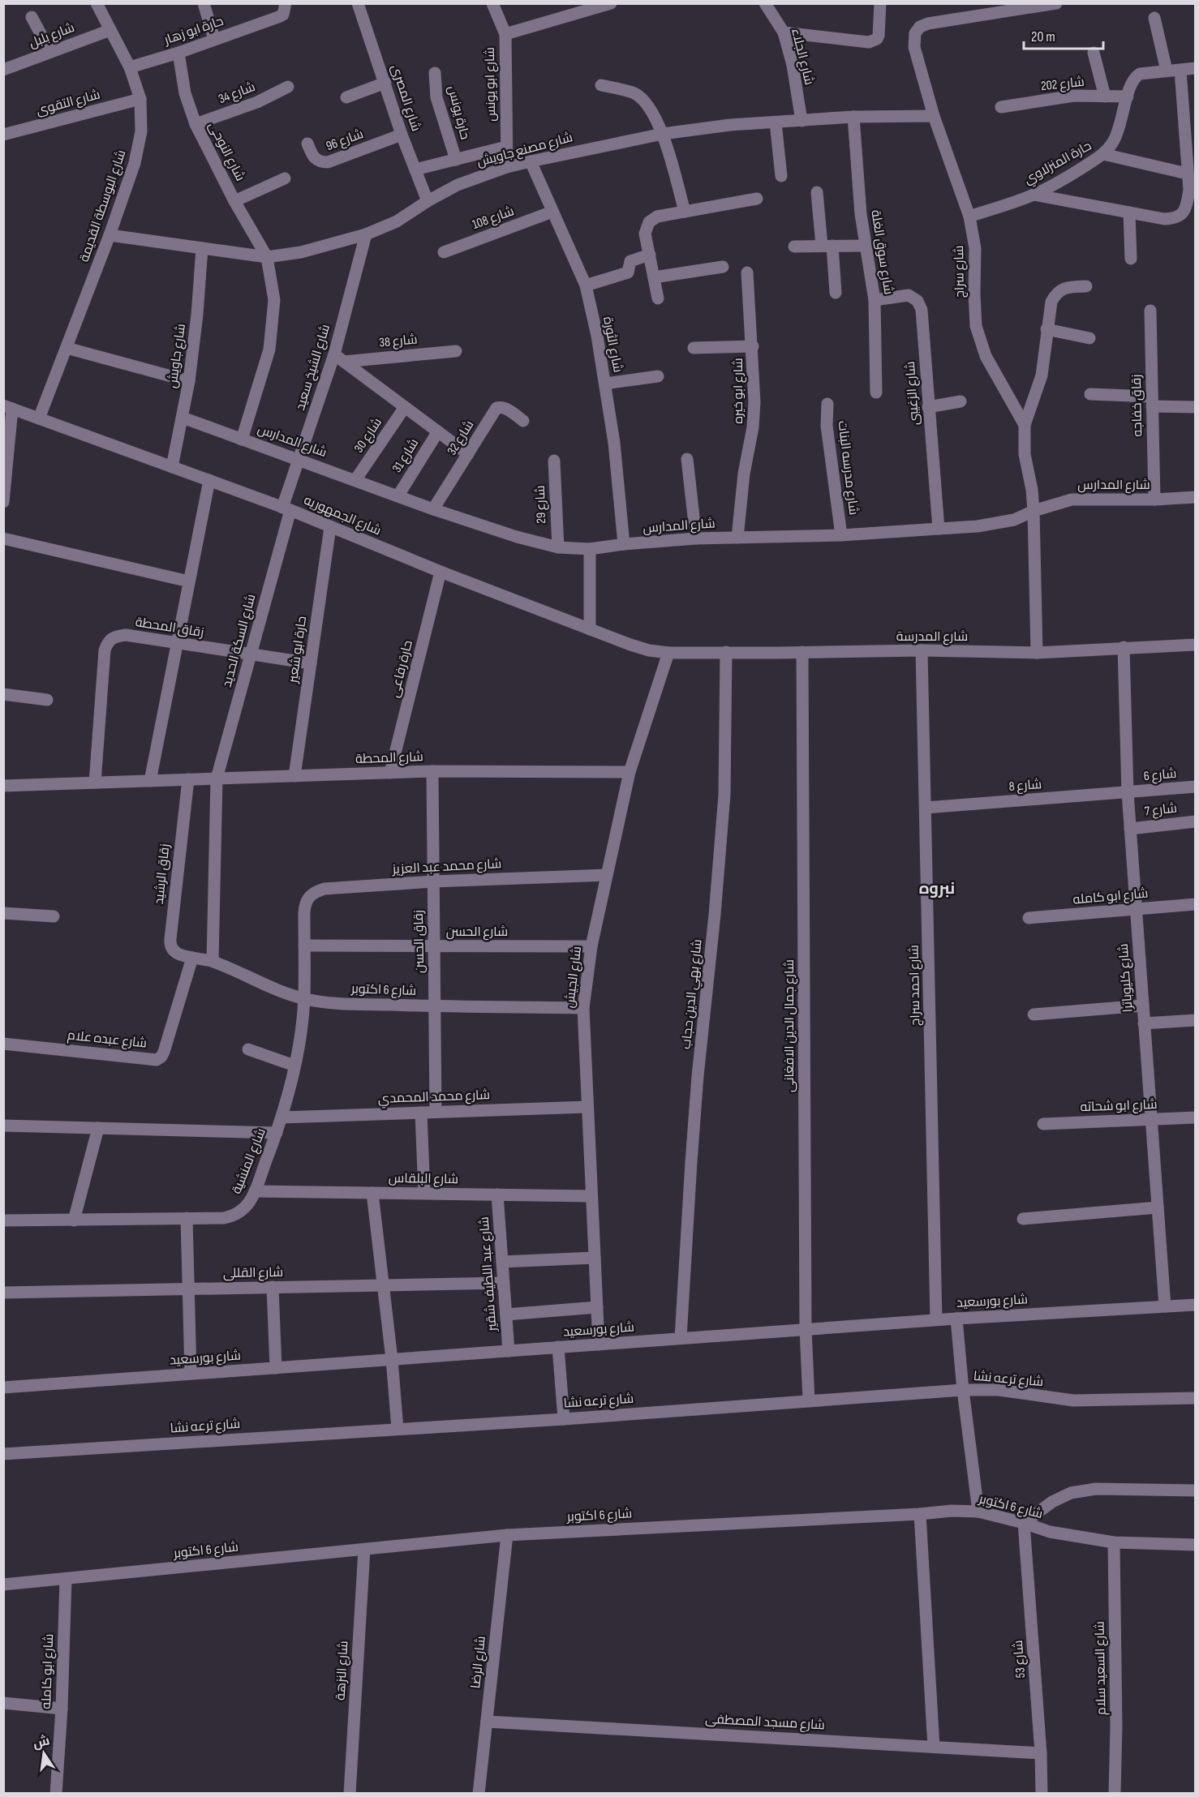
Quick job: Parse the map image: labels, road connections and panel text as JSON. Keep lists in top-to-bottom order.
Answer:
{
  "streets": {
    "street": [
      "حارة ابو زهار",
      "شارع بلبل",
      "شارع الجلاء",
      "شارع ابو يونس",
      "شارع 202",
      "شارع 34",
      "شارع المصرى",
      "شارع التقوى",
      "حارة يونس",
      "شارع 96",
      "شارع مصنع جاويش",
      "شارع النوحى",
      "حارة المنزلاوي",
      "شارع البوسطة القديمة",
      "شارع 108",
      "شارع سوق الغلة",
      "شارع سراج",
      "شارع 38",
      "شارع الثورة",
      "شارع جاويش",
      "شارع الشيخ سعيد",
      "شارع ابو خيره",
      "شارع الزغيبى",
      "زقاق خفاجه",
      "شارع 30",
      "شارع 32",
      "شارع المدارس",
      "شارع 31",
      "شارع مدرسه البنات",
      "شارع 29",
      "شارع الجمهوريه",
      "زقاق المحطة",
      "شارع المدرسة",
      "شارع السكة الحديد",
      "حارة ابو شعير",
      "حارة رفاعى",
      "شارع المحطة",
      "شارع 6",
      "شارع 8",
      "شارع 7",
      "شارع محمد عبد العزيز",
      "زقاق الرشيد",
      "شارع ابو كامله",
      "شارع الحسن",
      "زقاق الحسن",
      "شارع الجيش",
      "شارع كليوباترا",
      "شارع احمد سراج",
      "شارع 6 اكتوبر",
      "شارع بهي الدين حجاب",
      "شارع جمال الدين الافغانى",
      "شارع عبده علام",
      "شارع محمد المحمدي",
      "شارع ابو شحاته",
      "شارع المنشية",
      "شارع البلقاس",
      "شارع القللى",
      "شارع عبد اللطيف شقير",
      "شارع بورسعيد",
      "شارع ترعه نشا",
      "شارع 53",
      "شارع الرضا",
      "شارع السعيد سلام",
      "شارع النزهة",
      "شارع مسجد المصطفى"
    ]
  },
  "crossings": [
    ["حارة ابو زهار", "شارع النوحى"],
    ["حارة ابو زهار", "شارع البوسطة القديمة"],
    ["شارع بلبل", "شارع البوسطة القديمة"],
    ["شارع الجلاء", "شارع مصنع جاويش"],
    ["شارع ابو يونس", "شارع مصنع جاويش"],
    ["شارع 202", "حارة المنزلاوي"],
    ["شارع 34", "شارع النوحى"],
    ["شارع المصرى", "شارع 96"],
    ["شارع المصرى", "شارع مصنع جاويش"],
    ["شارع التقوى", "شارع البوسطة القديمة"],
    ["شارع مصنع جاويش", "شارع النوحى"],
    ["شارع مصنع جاويش", "شارع البوسطة القديمة"],
    ["شارع مصنع جاويش", "شارع سوق الغلة"],
    ["شارع مصنع جاويش", "شارع سراج"],
    ["شارع مصنع جاويش", "شارع الثورة"],
    ["شارع مصنع جاويش", "شارع جاويش"],
    ["شارع مصنع جاويش", "شارع الشيخ سعيد"],
    ["حارة المنزلاوي", "شارع سراج"],
    ["شارع البوسطة القديمة", "شارع الجمهوريه"],
    ["شارع 108", "شارع الثورة"],
    ["شارع سوق الغلة", "شارع الزغيبى"],
    ["شارع سراج", "شارع المدارس"],
    ["شارع سراج", "شارع المدرسة"],
    ["شارع 38", "شارع الشيخ سعيد"],
    ["شارع الثورة", "شارع المدارس"],
    ["شارع جاويش", "شارع المدارس"],
    ["شارع جاويش", "شارع الجمهوريه"],
    ["شارع الشيخ سعيد", "شارع المدارس"],
    ["شارع الشيخ سعيد", "شارع الجمهوريه"],
    ["شارع الشيخ سعيد", "شارع السكة الحديد"],
    ["شارع ابو خيره", "شارع المدارس"],
    ["شارع الزغيبى", "شارع المدارس"],
    ["زقاق خفاجه", "شارع المدارس"],
    ["شارع 30", "شارع المدارس"],
    ["شارع 32", "شارع المدارس"],
    ["شارع المدارس", "شارع 31"],
    ["شارع المدارس", "شارع مدرسه البنات"],
    ["شارع المدارس", "شارع 29"],
    ["شارع الجمهوريه", "شارع المدرسة"],
    ["شارع الجمهوريه", "شارع السكة الحديد"],
    ["شارع الجمهوريه", "حارة ابو شعير"],
    ["شارع الجمهوريه", "حارة رفاعى"],
    ["شارع الجمهوريه", "شارع الجيش"],
    ["زقاق المحطة", "شارع السكة الحديد"],
    ["زقاق المحطة", "حارة ابو شعير"],
    ["زقاق المحطة", "شارع المحطة"],
    ["شارع المدرسة", "شارع الجيش"],
    ["شارع المدرسة", "شارع كليوباترا"],
    ["شارع المدرسة", "شارع احمد سراج"],
    ["شارع المدرسة", "شارع بهي الدين حجاب"],
    ["شارع المدرسة", "شارع جمال الدين الافغانى"],
    ["شارع السكة الحديد", "شارع المحطة"],
    ["شارع السكة الحديد", "شارع 6 اكتوبر"],
    ["حارة ابو شعير", "شارع المحطة"],
    ["حارة رفاعى", "شارع المحطة"],
    ["شارع المحطة", "زقاق الرشيد"],
    ["شارع المحطة", "زقاق الحسن"],
    ["شارع المحطة", "شارع الجيش"],
    ["شارع 6", "شارع 8"],
    ["شارع 6", "شارع كليوباترا"],
    ["شارع 8", "شارع كليوباترا"],
    ["شارع 8", "شارع احمد سراج"],
    ["شارع 7", "شارع كليوباترا"],
    ["شارع محمد عبد العزيز", "زقاق الحسن"],
    ["شارع محمد عبد العزيز", "شارع الجيش"],
    ["شارع محمد عبد العزيز", "شارع المنشية"],
    ["زقاق الرشيد", "شارع 6 اكتوبر"],
    ["زقاق الرشيد", "شارع عبده علام"],
    ["شارع ابو كامله", "شارع كليوباترا"],
    ["شارع ابو كامله", "شارع 6 اكتوبر"],
    ["شارع الحسن", "زقاق الحسن"],
    ["شارع الحسن", "شارع الجيش"],
    ["شارع الحسن", "شارع المنشية"],
    ["زقاق الحسن", "شارع 6 اكتوبر"],
    ["زقاق الحسن", "شارع محمد المحمدي"],
    ["شارع الجيش", "شارع 6 اكتوبر"],
    ["شارع الجيش", "شارع محمد المحمدي"],
    ["شارع الجيش", "شارع البلقاس"],
    ["شارع الجيش", "شارع بورسعيد"],
    ["شارع كليوباترا", "شارع ابو شحاته"],
    ["شارع كليوباترا", "شارع بورسعيد"],
    ["شارع احمد سراج", "شارع بورسعيد"],
    ["شارع 6 اكتوبر", "شارع عبده علام"],
    ["شارع 6 اكتوبر", "شارع المنشية"],
    ["شارع 6 اكتوبر", "شارع 53"],
    ["شارع 6 اكتوبر", "شارع الرضا"],
    ["شارع 6 اكتوبر", "شارع السعيد سلام"],
    ["شارع 6 اكتوبر", "شارع النزهة"],
    ["شارع بهي الدين حجاب", "شارع بورسعيد"],
    ["شارع جمال الدين الافغانى", "شارع بورسعيد"],
    ["شارع جمال الدين الافغانى", "شارع ترعه نشا"],
    ["شارع محمد المحمدي", "شارع المنشية"],
    ["شارع المنشية", "شارع البلقاس"],
    ["شارع البلقاس", "شارع عبد اللطيف شقير"],
    ["شارع القللى", "شارع عبد اللطيف شقير"],
    ["شارع عبد اللطيف شقير", "شارع بورسعيد"],
    ["شارع 53", "شارع مسجد المصطفى"],
    ["شارع الرضا", "شارع مسجد المصطفى"]
  ],
  "districts": ["نبروه"],
  "scale_bar": "20 m",
  "north": "top"
}
